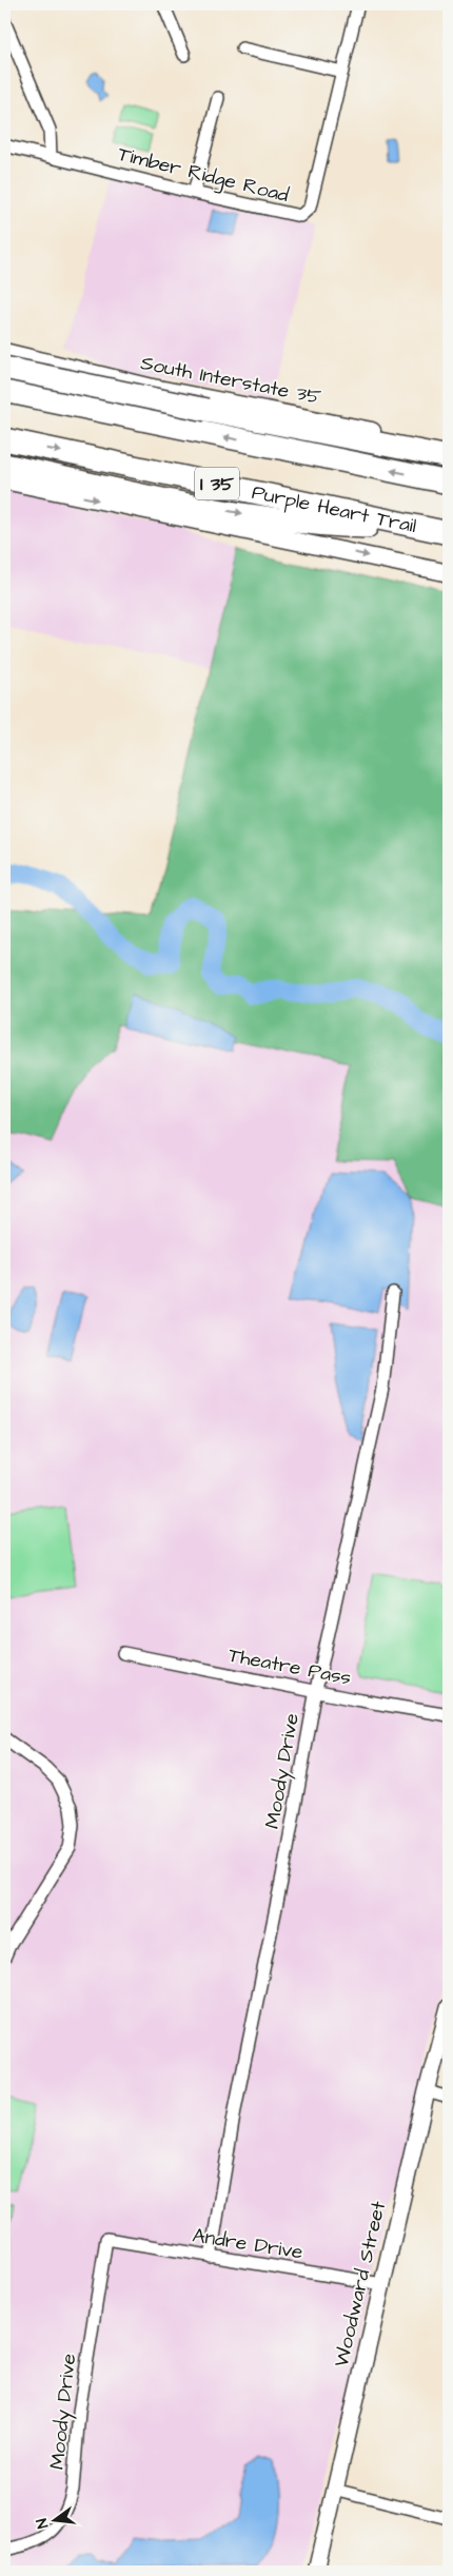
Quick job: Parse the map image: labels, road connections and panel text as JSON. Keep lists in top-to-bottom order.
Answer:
{
  "streets": {
    "highway": ["I 35", "Purple Heart Trail"],
    "main road": ["South Interstate 35"],
    "street": [
      "Timber Ridge Road",
      "Theatre Pass",
      "Moody Drive",
      "Andre Drive",
      "Woodward Street"
    ]
  },
  "crossings": [
    ["Theatre Pass", "Moody Drive"],
    ["Moody Drive", "Andre Drive"],
    ["Andre Drive", "Woodward Street"]
  ],
  "north": "left"
}
